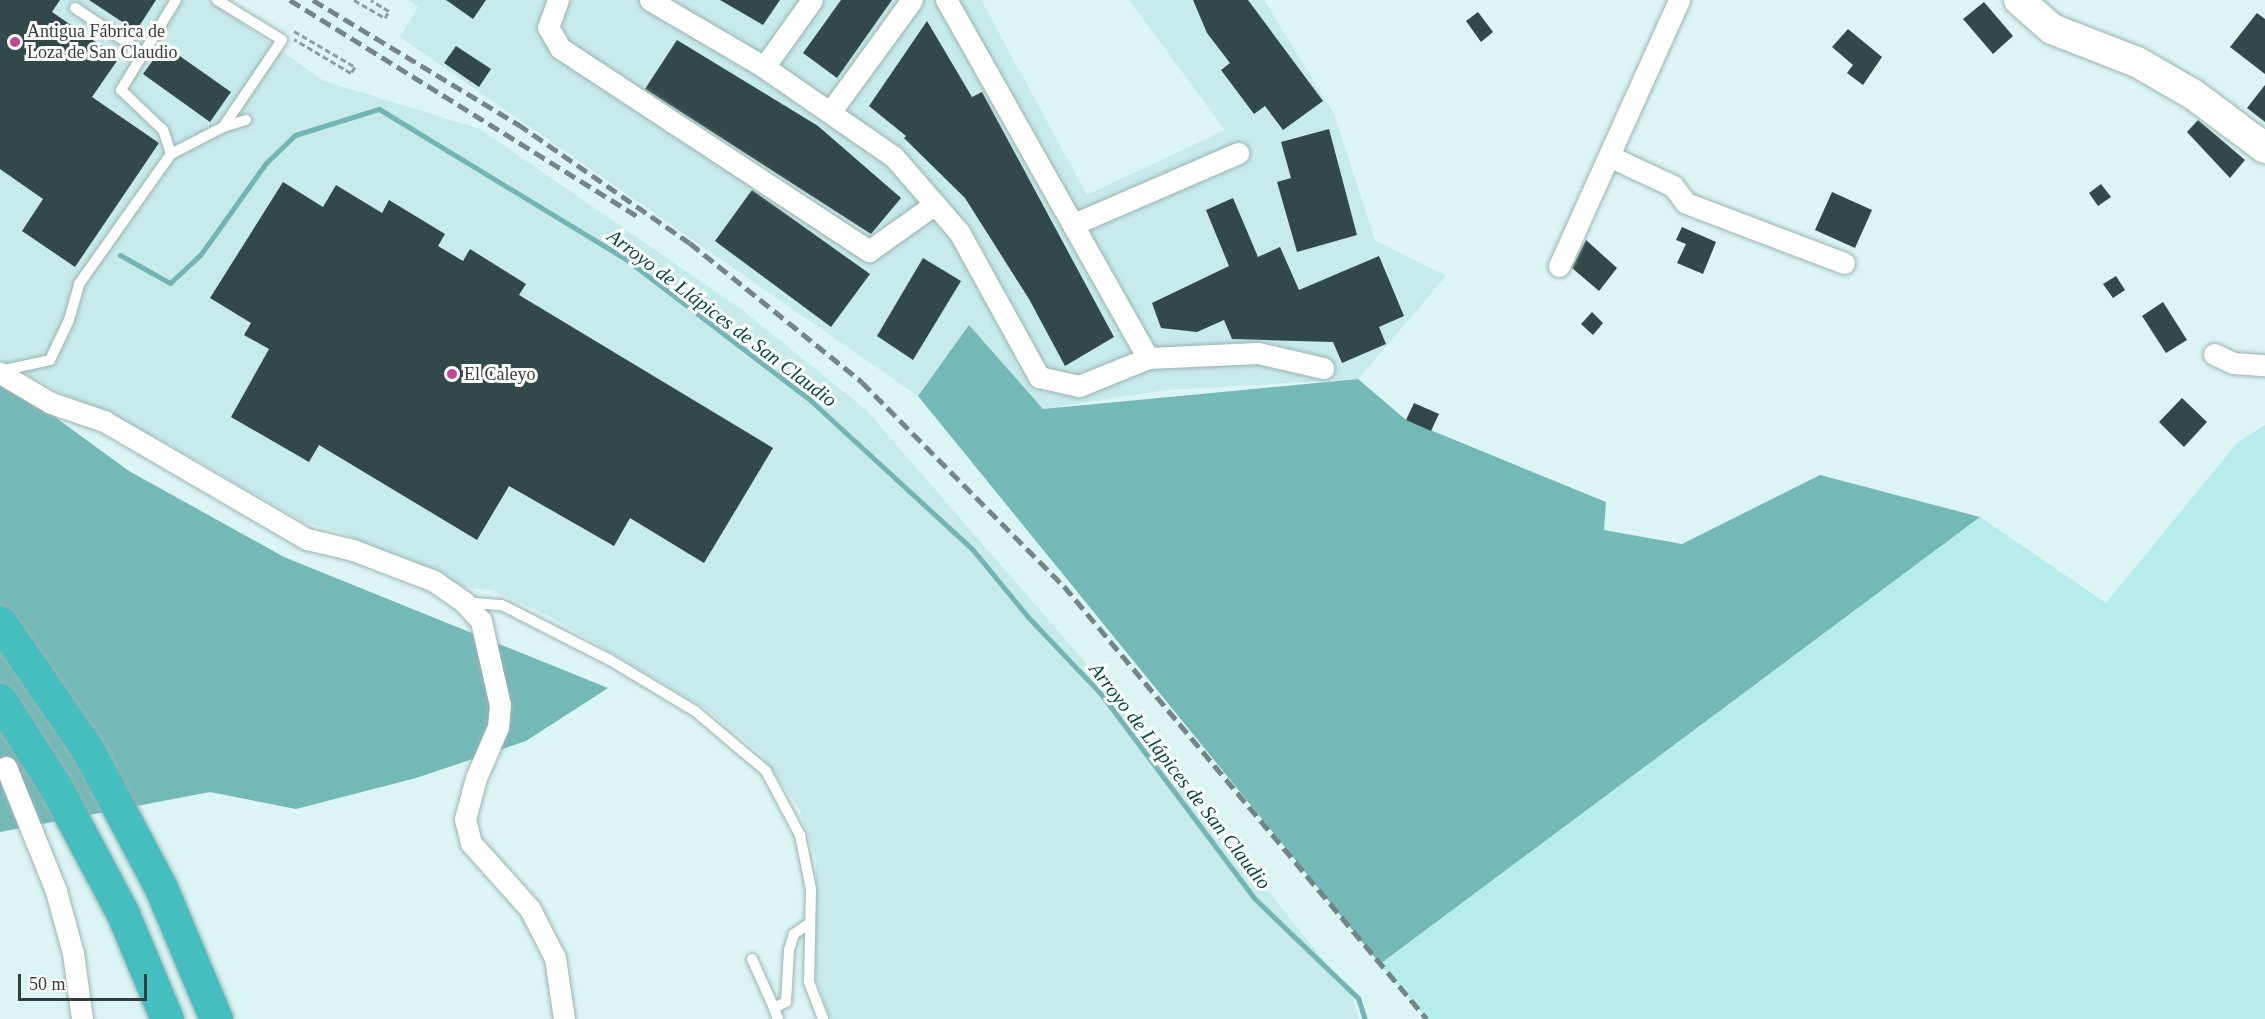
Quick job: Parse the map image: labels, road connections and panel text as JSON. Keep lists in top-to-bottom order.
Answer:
{
  "water": ["Arroyo de Llápices de San Claudio"],
  "places": ["Antigua Fábrica de Loza de San Claudio", "El Caleyo"],
  "scale_bar": "50 m"
}
